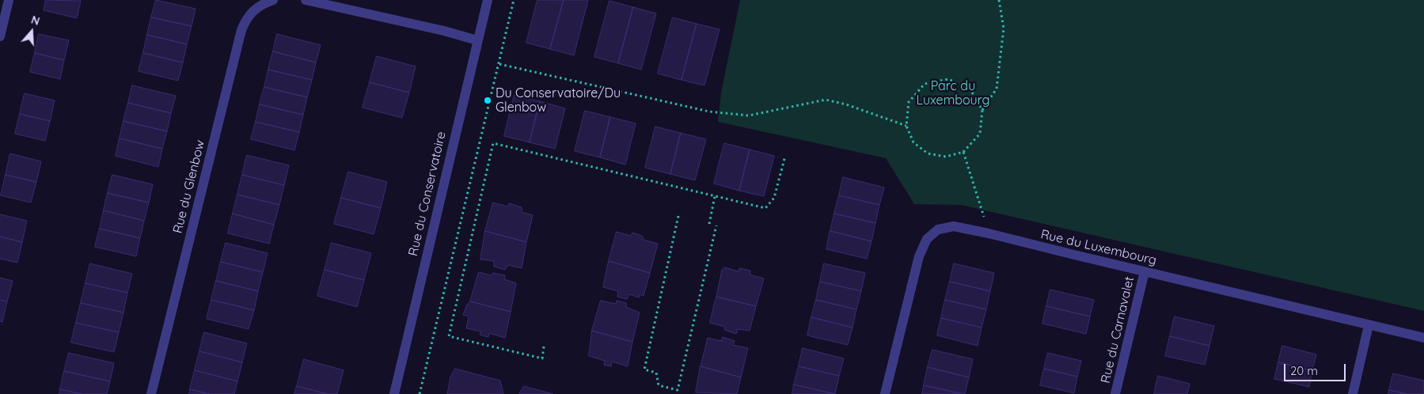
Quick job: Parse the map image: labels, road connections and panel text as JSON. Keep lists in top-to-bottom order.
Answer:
{
  "streets": {
    "street": [
      "Rue du Glenbow",
      "Rue du Conservatoire",
      "Rue du Luxembourg",
      "Rue du Carnavalet"
    ]
  },
  "crossings": [
    ["Rue du Luxembourg", "Rue du Carnavalet"]
  ],
  "parks": ["Parc du Luxembourg"],
  "places": ["Du Conservatoire/Du Glenbow"],
  "scale_bar": "20 m",
  "north": "top"
}
